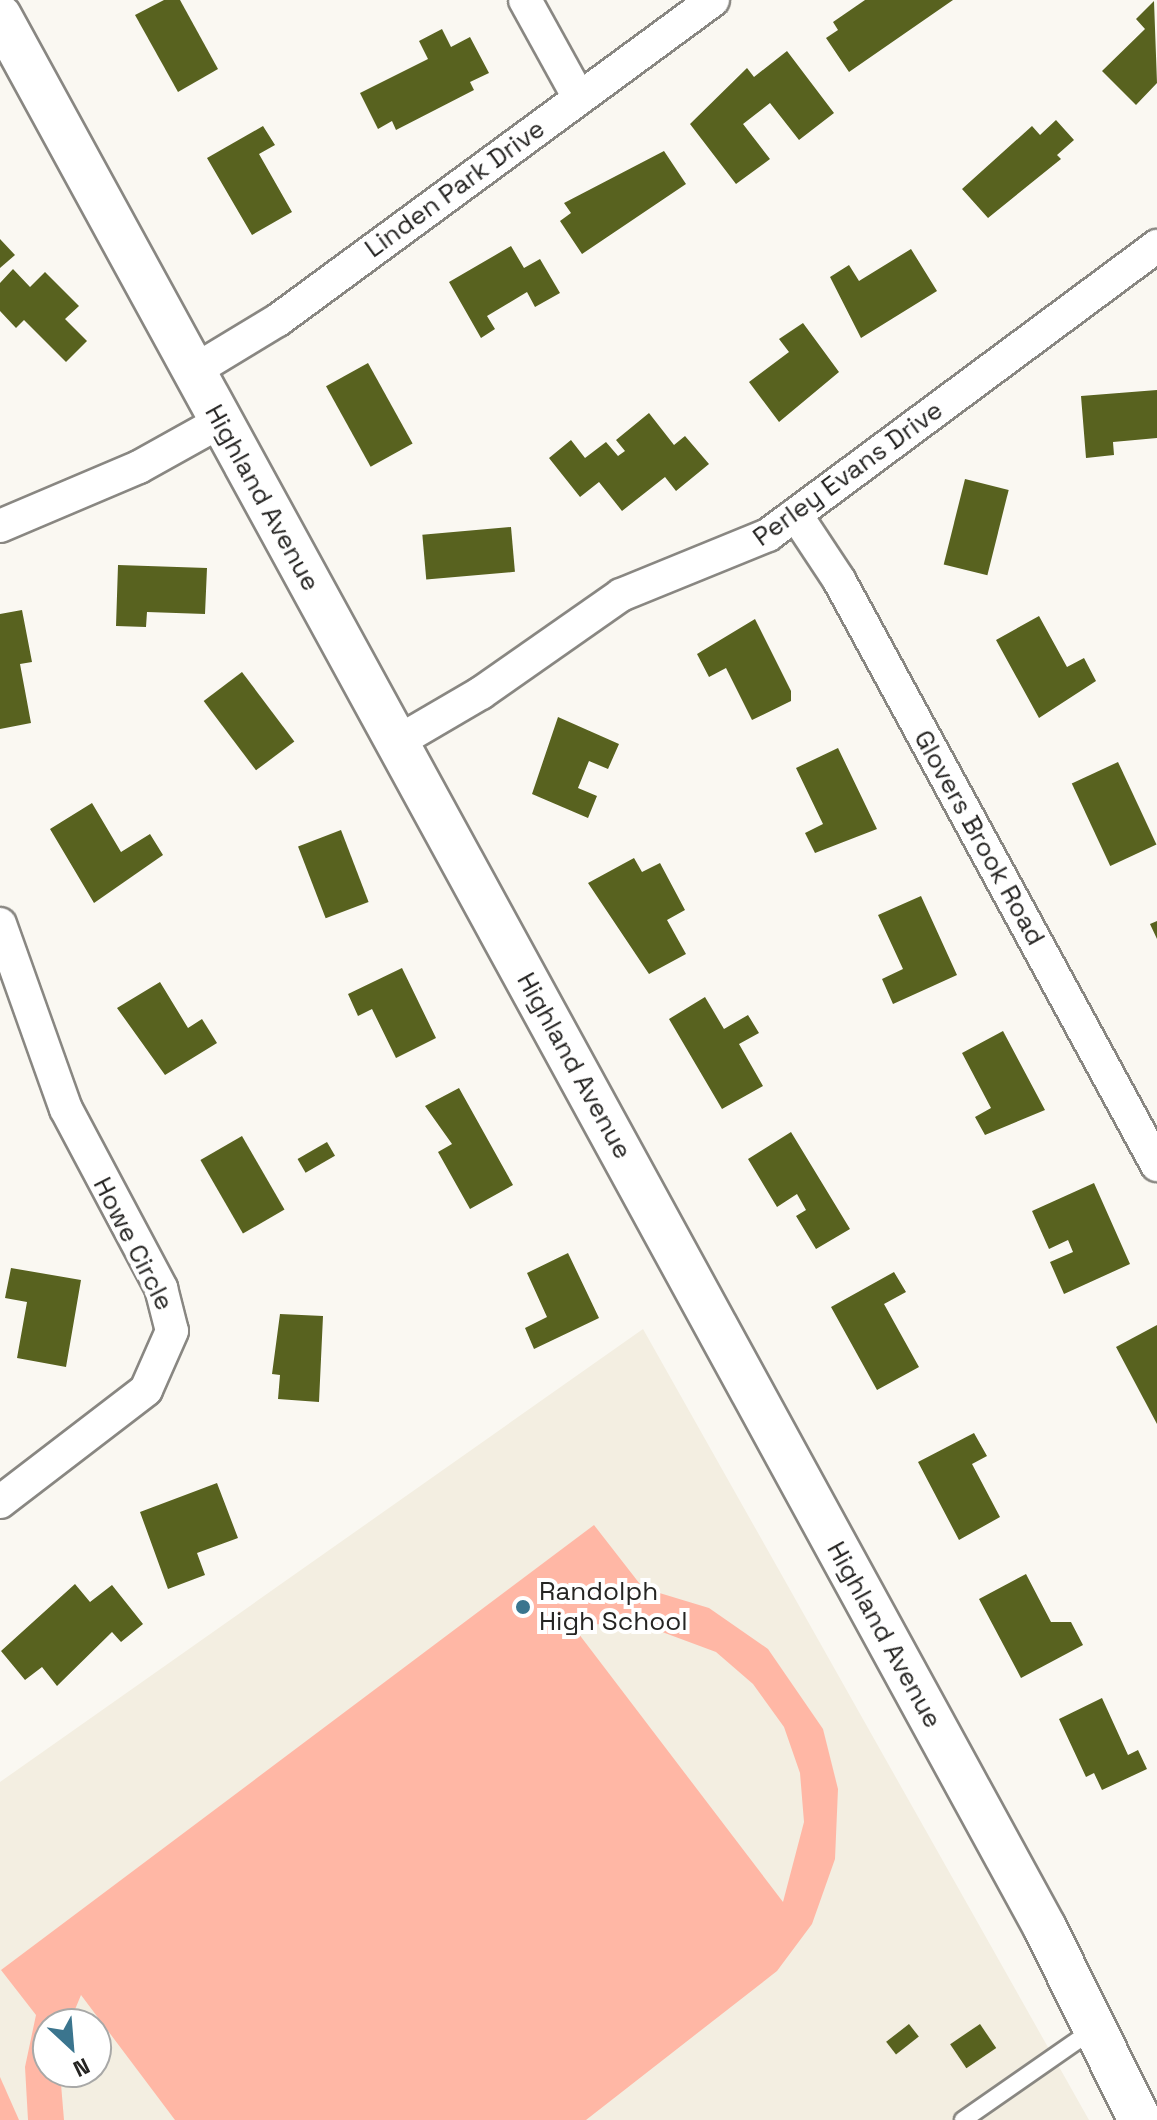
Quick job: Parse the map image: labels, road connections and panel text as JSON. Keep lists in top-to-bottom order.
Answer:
{
  "streets": {
    "street": [
      "Linden Park Drive",
      "Perley Evans Drive",
      "Highland Avenue",
      "Glovers Brook Road",
      "Howe Circle"
    ]
  },
  "crossings": [
    ["Linden Park Drive", "Highland Avenue"],
    ["Perley Evans Drive", "Highland Avenue"],
    ["Perley Evans Drive", "Glovers Brook Road"]
  ],
  "places": ["Randolph High School"],
  "north": "bottom right"
}
